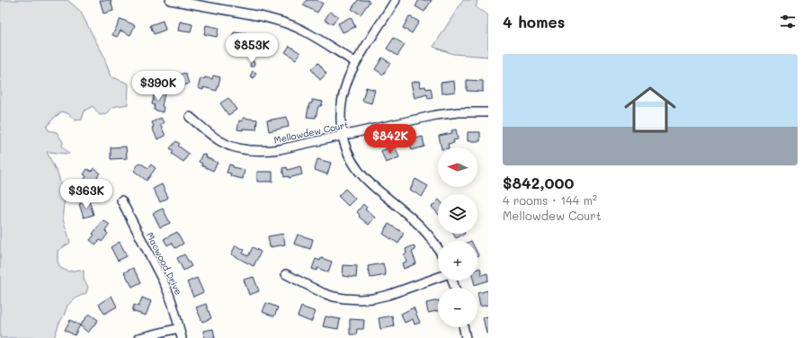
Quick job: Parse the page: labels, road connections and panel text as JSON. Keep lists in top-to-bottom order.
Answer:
{
  "streets": {
    "street": ["Mellowdew Court", "Macwood Drive"]
  },
  "north": "left",
  "page": {
    "heading": "4 homes",
    "price": [
      "$853K",
      "$390K",
      "$842K",
      "$363K"
    ],
    "list": [
      {
        "name": "$842,000",
        "note": "4 rooms · 144 m² · Mellowdew Court"
      }
    ],
    "map_buttons": ["+", "−"]
  }
}
